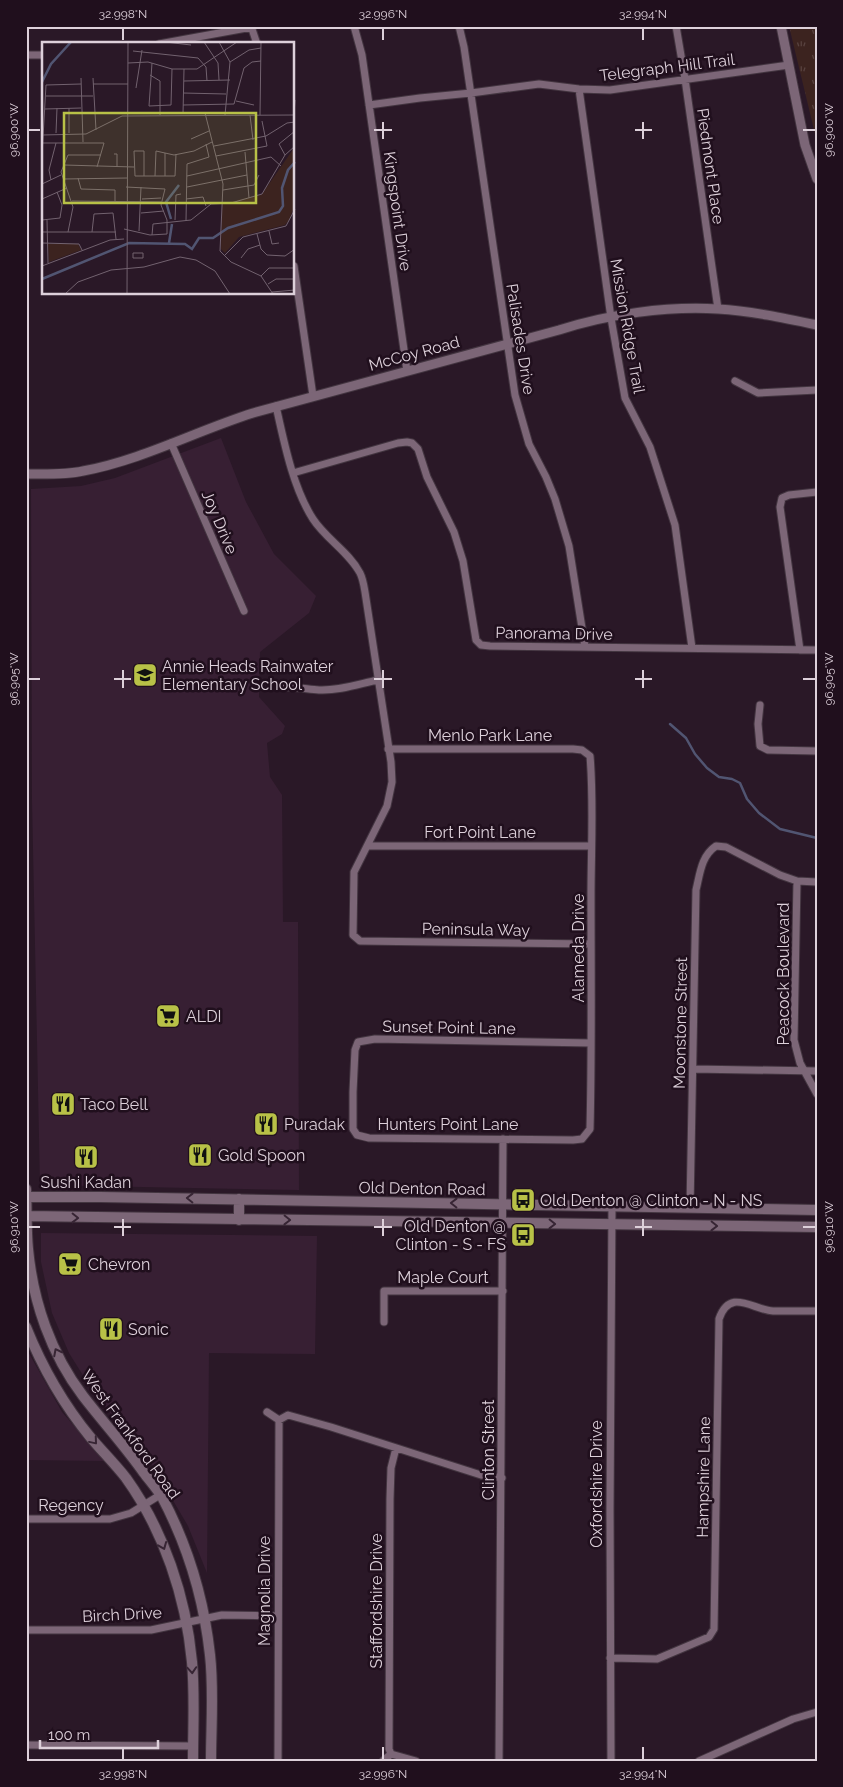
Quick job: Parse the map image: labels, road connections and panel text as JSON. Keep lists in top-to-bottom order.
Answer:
{
  "streets": {
    "main road": ["Old Denton Road", "West Frankford Road"],
    "street": [
      "Telegraph Hill Trail",
      "Piedmont Place",
      "Kingspoint Drive",
      "Mission Ridge Trail",
      "Palisades Drive",
      "McCoy Road",
      "Joy Drive",
      "Panorama Drive",
      "Menlo Park Lane",
      "Fort Point Lane",
      "Peninsula Way",
      "Alameda Drive",
      "Peacock Boulevard",
      "Moonstone Street",
      "Sunset Point Lane",
      "Hunters Point Lane",
      "Maple Court",
      "Clinton Street",
      "Hampshire Lane",
      "Oxfordshire Drive",
      "Regency",
      "Magnolia Drive",
      "Staffordshire Drive",
      "Birch Drive"
    ]
  },
  "crossings": [
    ["Telegraph Hill Trail", "Piedmont Place"],
    ["Telegraph Hill Trail", "Kingspoint Drive"],
    ["Telegraph Hill Trail", "Mission Ridge Trail"],
    ["Telegraph Hill Trail", "Palisades Drive"],
    ["Piedmont Place", "McCoy Road"],
    ["Kingspoint Drive", "McCoy Road"],
    ["Mission Ridge Trail", "McCoy Road"],
    ["Mission Ridge Trail", "Panorama Drive"],
    ["Palisades Drive", "McCoy Road"],
    ["Palisades Drive", "Panorama Drive"],
    ["McCoy Road", "Joy Drive"],
    ["Menlo Park Lane", "Alameda Drive"],
    ["Fort Point Lane", "Peninsula Way"],
    ["Fort Point Lane", "Alameda Drive"],
    ["Peninsula Way", "Alameda Drive"],
    ["Alameda Drive", "Sunset Point Lane"],
    ["Alameda Drive", "Hunters Point Lane"],
    ["Peacock Boulevard", "Moonstone Street"],
    ["Moonstone Street", "Old Denton Road"],
    ["Sunset Point Lane", "Hunters Point Lane"],
    ["Hunters Point Lane", "Clinton Street"],
    ["Old Denton Road", "West Frankford Road"],
    ["Old Denton Road", "Clinton Street"],
    ["Old Denton Road", "Oxfordshire Drive"],
    ["Maple Court", "Clinton Street"],
    ["West Frankford Road", "Regency"],
    ["West Frankford Road", "Birch Drive"],
    ["Hampshire Lane", "Oxfordshire Drive"],
    ["Magnolia Drive", "Birch Drive"]
  ],
  "places": {
    "school or university": ["Annie Heads Rainwater Elementary School"],
    "supermarket": ["ALDI", "Chevron"],
    "restaurant": [
      "Taco Bell",
      "Puradak",
      "Gold Spoon",
      "Sushi Kadan",
      "Sonic"
    ],
    "bus stop": ["Old Denton @ Clinton - N - NS", "Old Denton @ Clinton - S - FS"]
  },
  "scale_bar": "100 m",
  "coordinates": [
    "32.998°N",
    "32.996°N",
    "32.994°N",
    "96.900°W",
    "96.905°W",
    "96.910°W"
  ]
}
